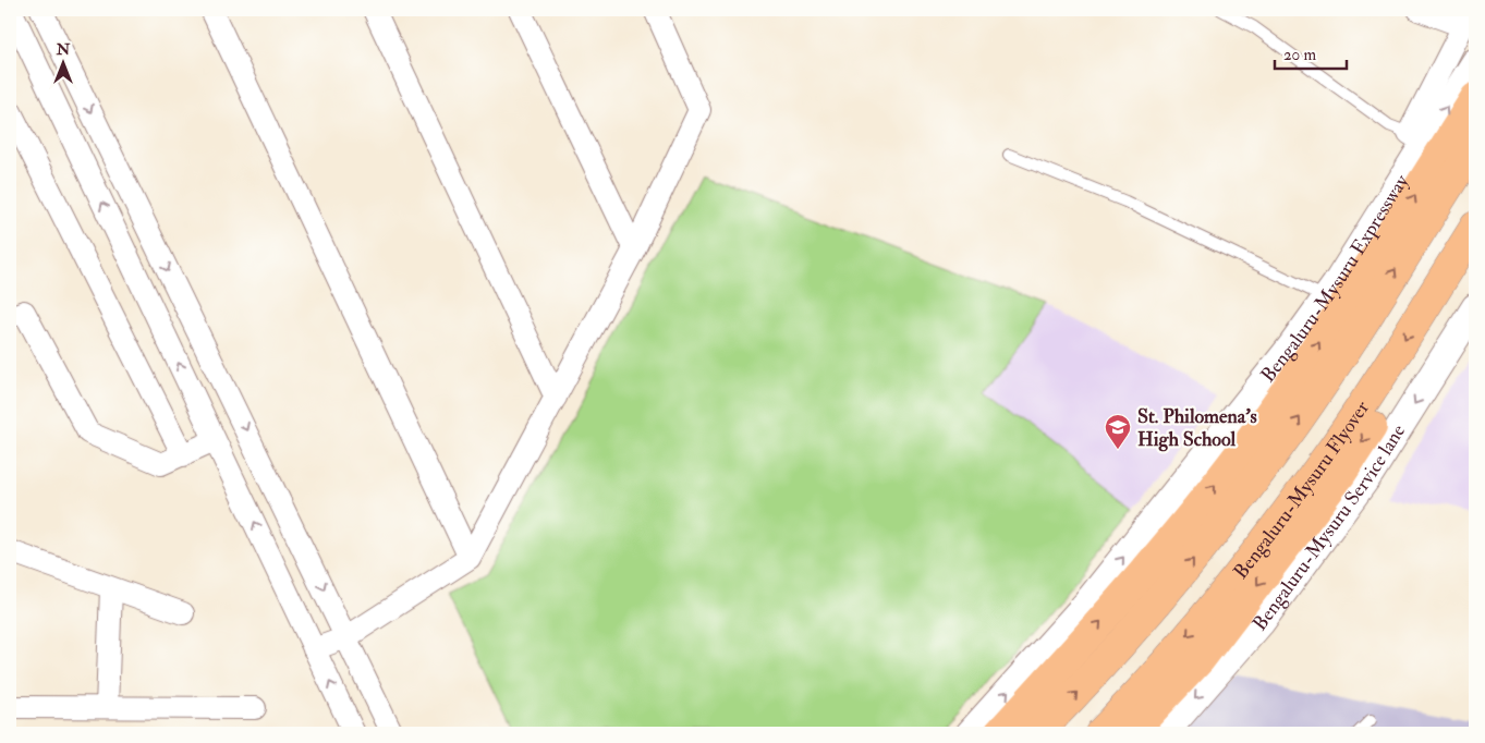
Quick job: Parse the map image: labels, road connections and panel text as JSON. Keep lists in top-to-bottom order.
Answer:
{
  "streets": {
    "highway": ["Bengaluru-Mysuru Expressway", "Bengaluru-Mysuru Flyover"],
    "street": ["Bengaluru-Mysuru Service lane"]
  },
  "one_way": ["Bengaluru-Mysuru Expressway", "Bengaluru-Mysuru Service lane"],
  "places": {
    "school or university": ["St. Philomena's High School"]
  },
  "scale_bar": "20 m",
  "north": "top"
}
